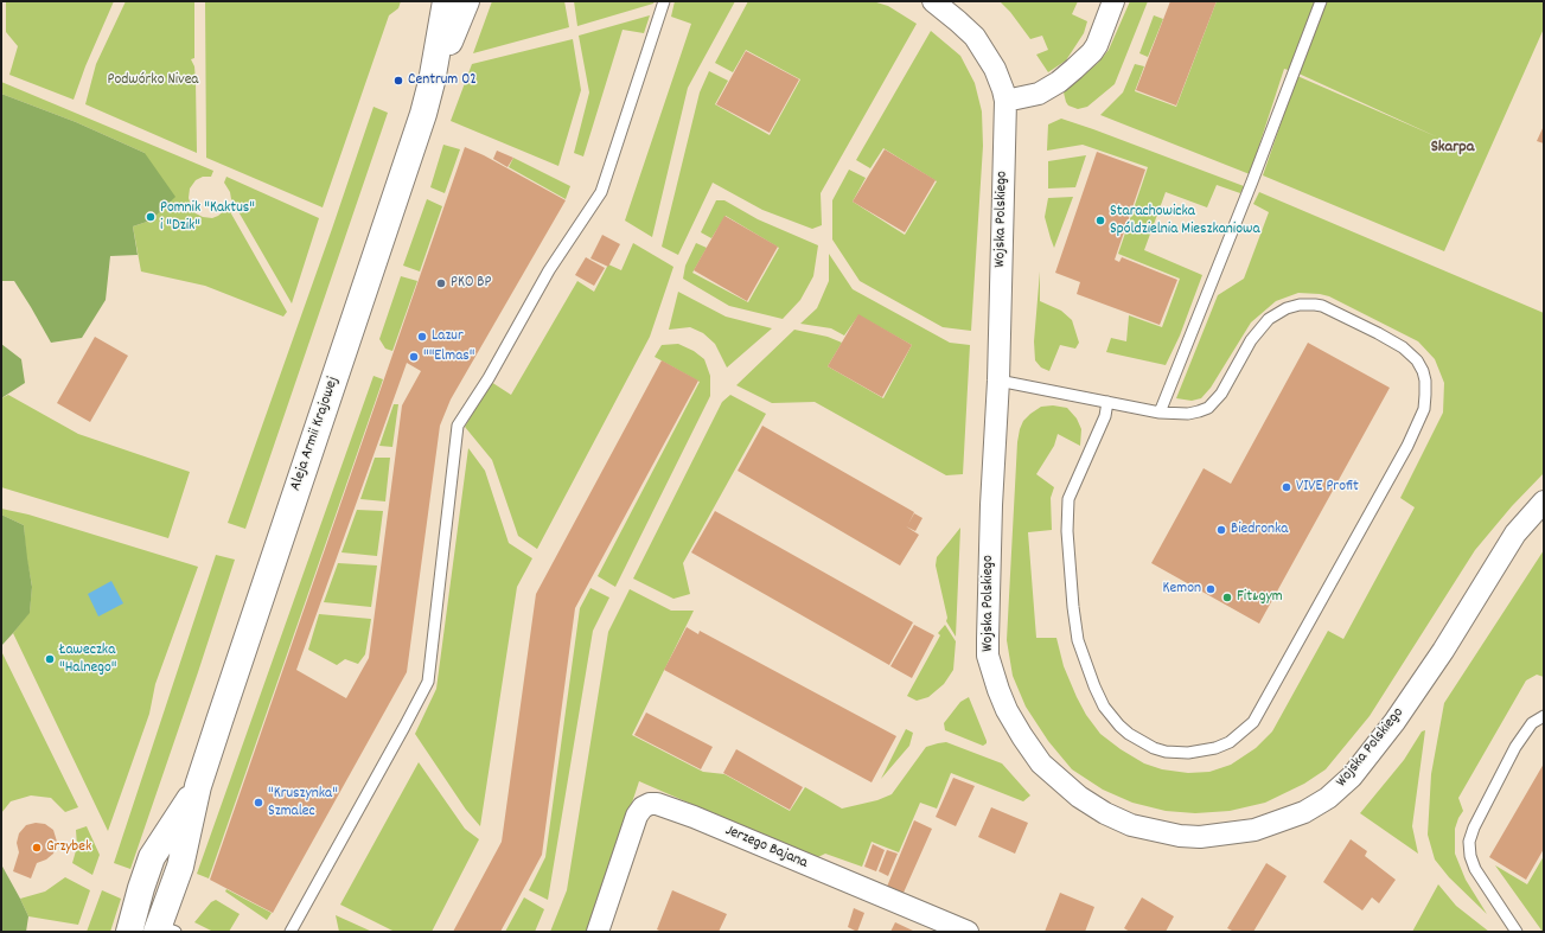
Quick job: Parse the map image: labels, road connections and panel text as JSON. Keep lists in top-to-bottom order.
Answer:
{
  "streets": {
    "street": ["Wojska Polskiego", "Aleja Armii Krajowej", "Jerzego Bajana"]
  },
  "districts": ["Skarpa"],
  "parks": ["Podwórko Nivea"],
  "places": [
    "Centrum 02",
    "Pomnik \"Kaktus\" i \"Dzik\"",
    "Starachowicka Spóldzielnia Mieszkaniowa",
    "PKO BP",
    "Lazur",
    "\"\"Elmas\"",
    "VIVE Profit",
    "Biedronka",
    "Kemon",
    "Fit&gym",
    "Ławeczka \"Halnego\"",
    "\"Kruszynka\" Szmalec",
    "Grzybek"
  ]
}
